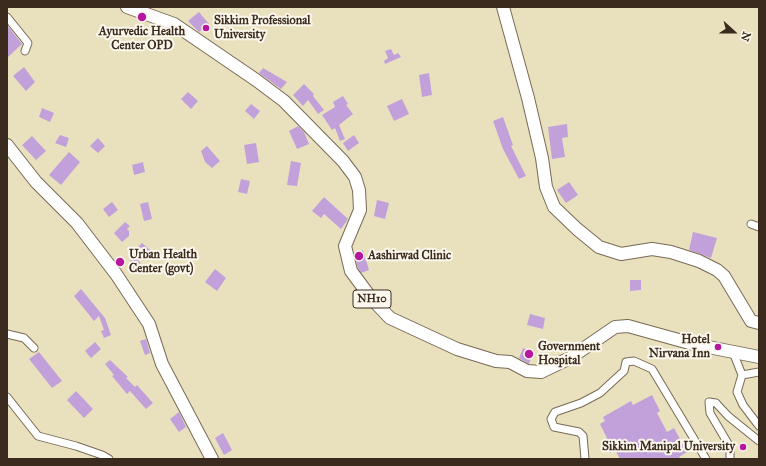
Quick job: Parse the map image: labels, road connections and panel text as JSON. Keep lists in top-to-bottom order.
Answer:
{
  "streets": {
    "highway": ["NH10"]
  },
  "places": [
    "Ayurvedic Health Center OPD",
    "Sikkim Professional University",
    "Aashirwad Clinic",
    "Urban Health Center (govt)",
    "Hotel Nirvana Inn",
    "Government Hospital",
    "Sikkim Manipal University"
  ],
  "north": "right"
}
